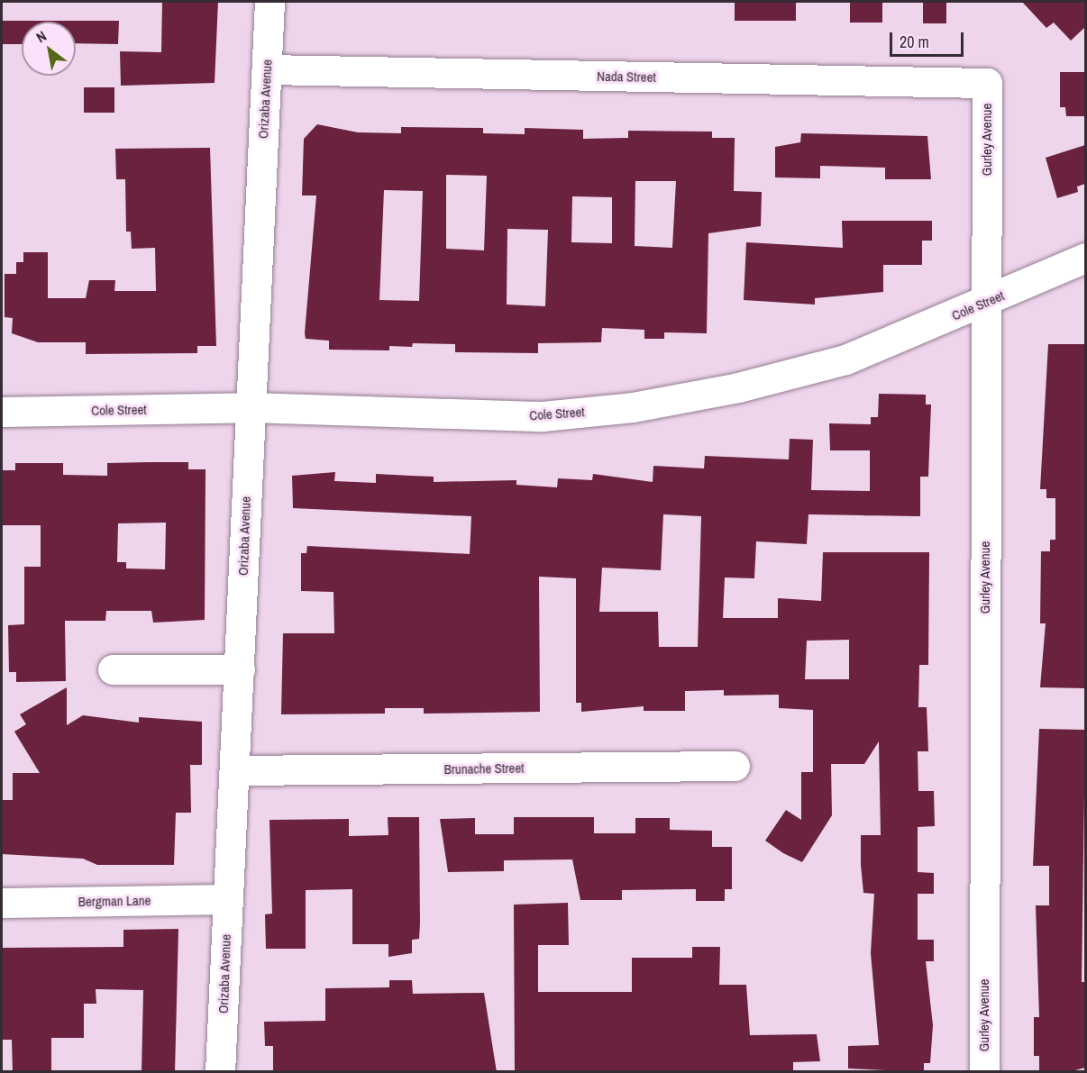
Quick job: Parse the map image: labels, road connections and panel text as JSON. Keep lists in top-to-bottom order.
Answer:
{
  "streets": {
    "street": [
      "Nada Street",
      "Orizaba Avenue",
      "Gurley Avenue",
      "Cole Street",
      "Brunache Street",
      "Bergman Lane"
    ]
  },
  "crossings": [
    ["Nada Street", "Orizaba Avenue"],
    ["Nada Street", "Gurley Avenue"],
    ["Orizaba Avenue", "Cole Street"],
    ["Orizaba Avenue", "Brunache Street"],
    ["Orizaba Avenue", "Bergman Lane"],
    ["Gurley Avenue", "Cole Street"]
  ],
  "scale_bar": "20 m",
  "north": "top left"
}
